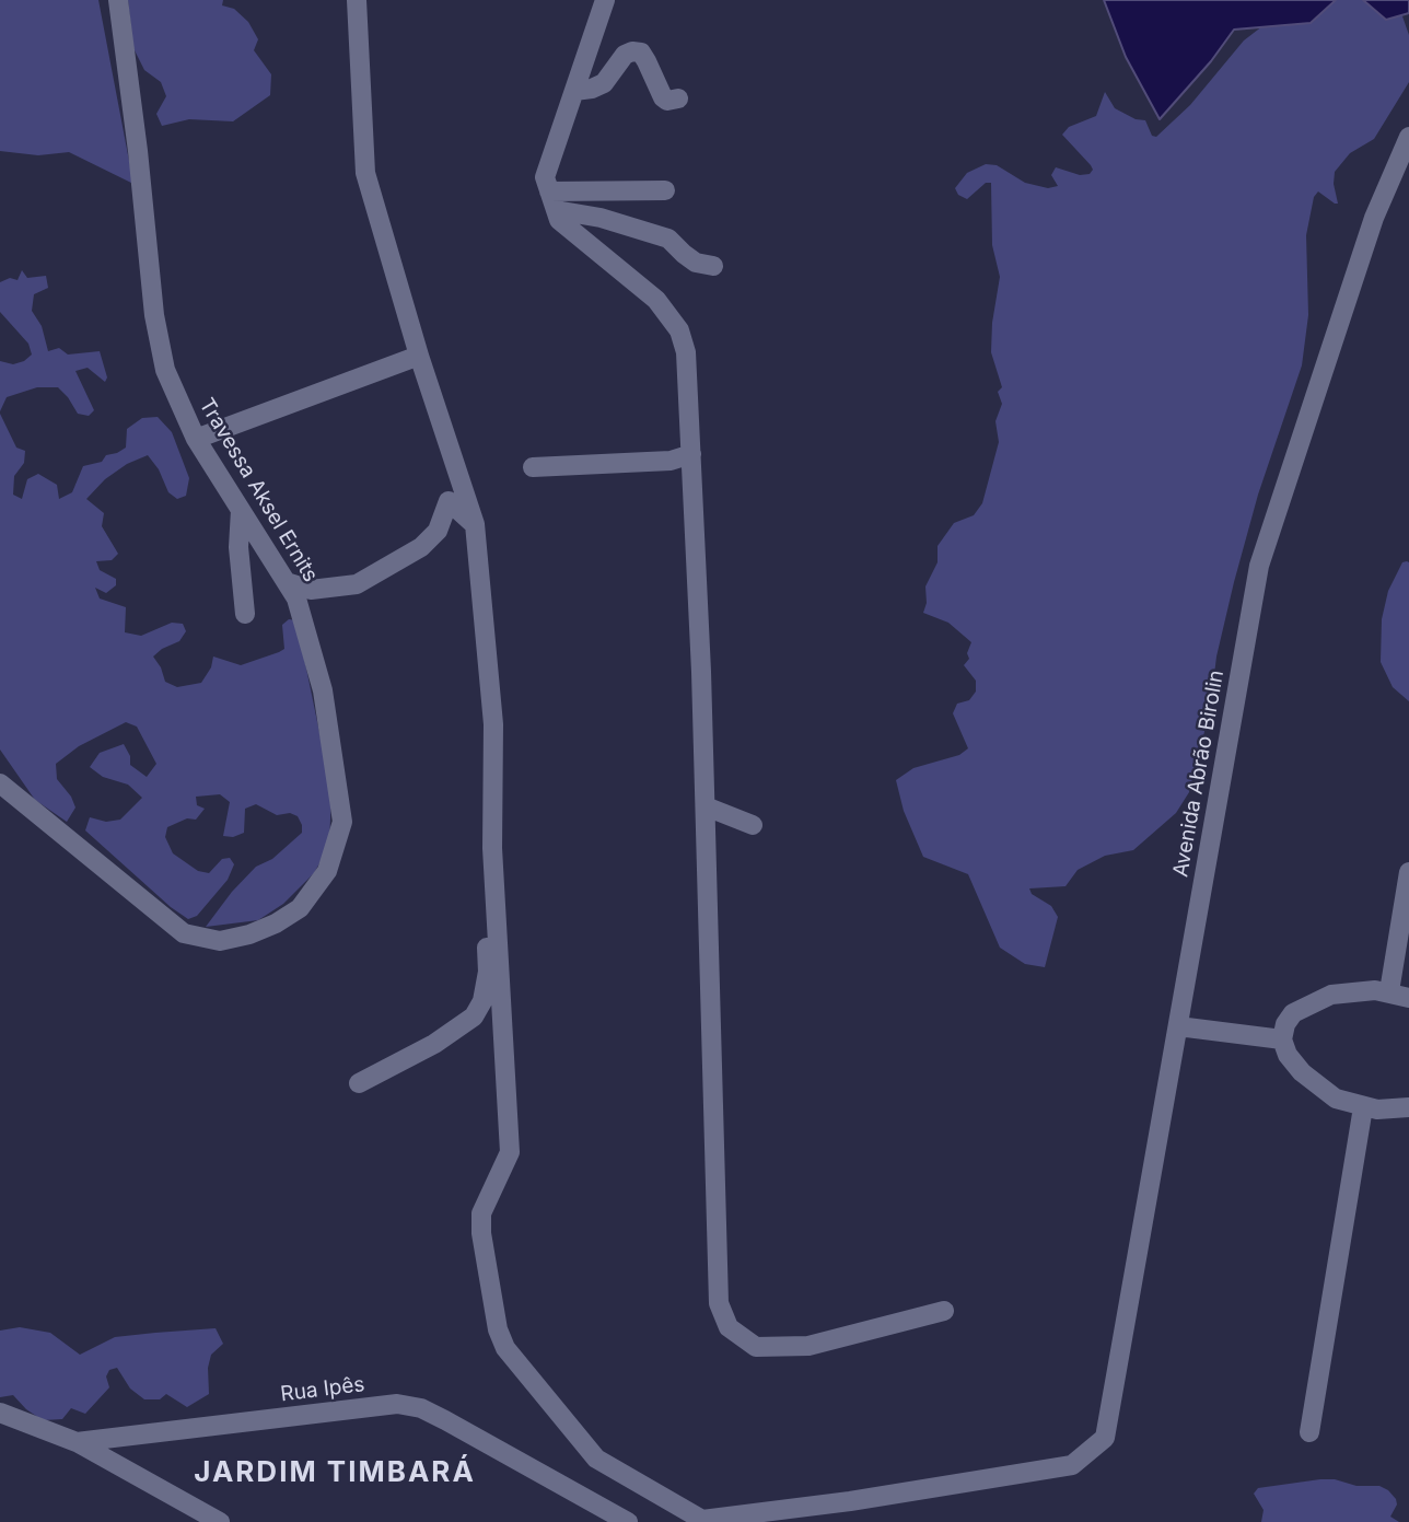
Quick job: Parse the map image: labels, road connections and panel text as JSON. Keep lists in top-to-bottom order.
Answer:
{
  "streets": {
    "street": ["Travessa Aksel Ernits", "Avenida Abrão Birolin", "Rua Ipês"]
  },
  "districts": ["JARDIM TIMBARÁ"]
}
